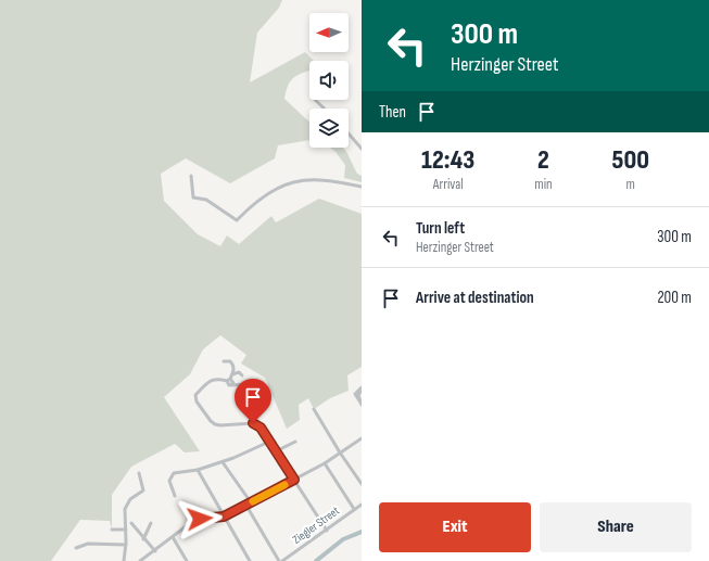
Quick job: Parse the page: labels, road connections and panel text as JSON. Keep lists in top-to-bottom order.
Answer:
{
  "streets": {
    "street": ["Ziegler Street"]
  },
  "north": "left",
  "page": {
    "turn": ["300 m", "Herzinger Street"],
    "then": "Then",
    "eta": [
      "12:43",
      "Arrival",
      "2",
      "min",
      "500",
      "m"
    ],
    "list": [
      {
        "name": "Turn left",
        "note": "Herzinger Street",
        "value": "300 m"
      },
      {
        "name": "Arrive at destination",
        "value": "200 m"
      }
    ],
    "buttons": ["Exit", "Share"]
  }
}
